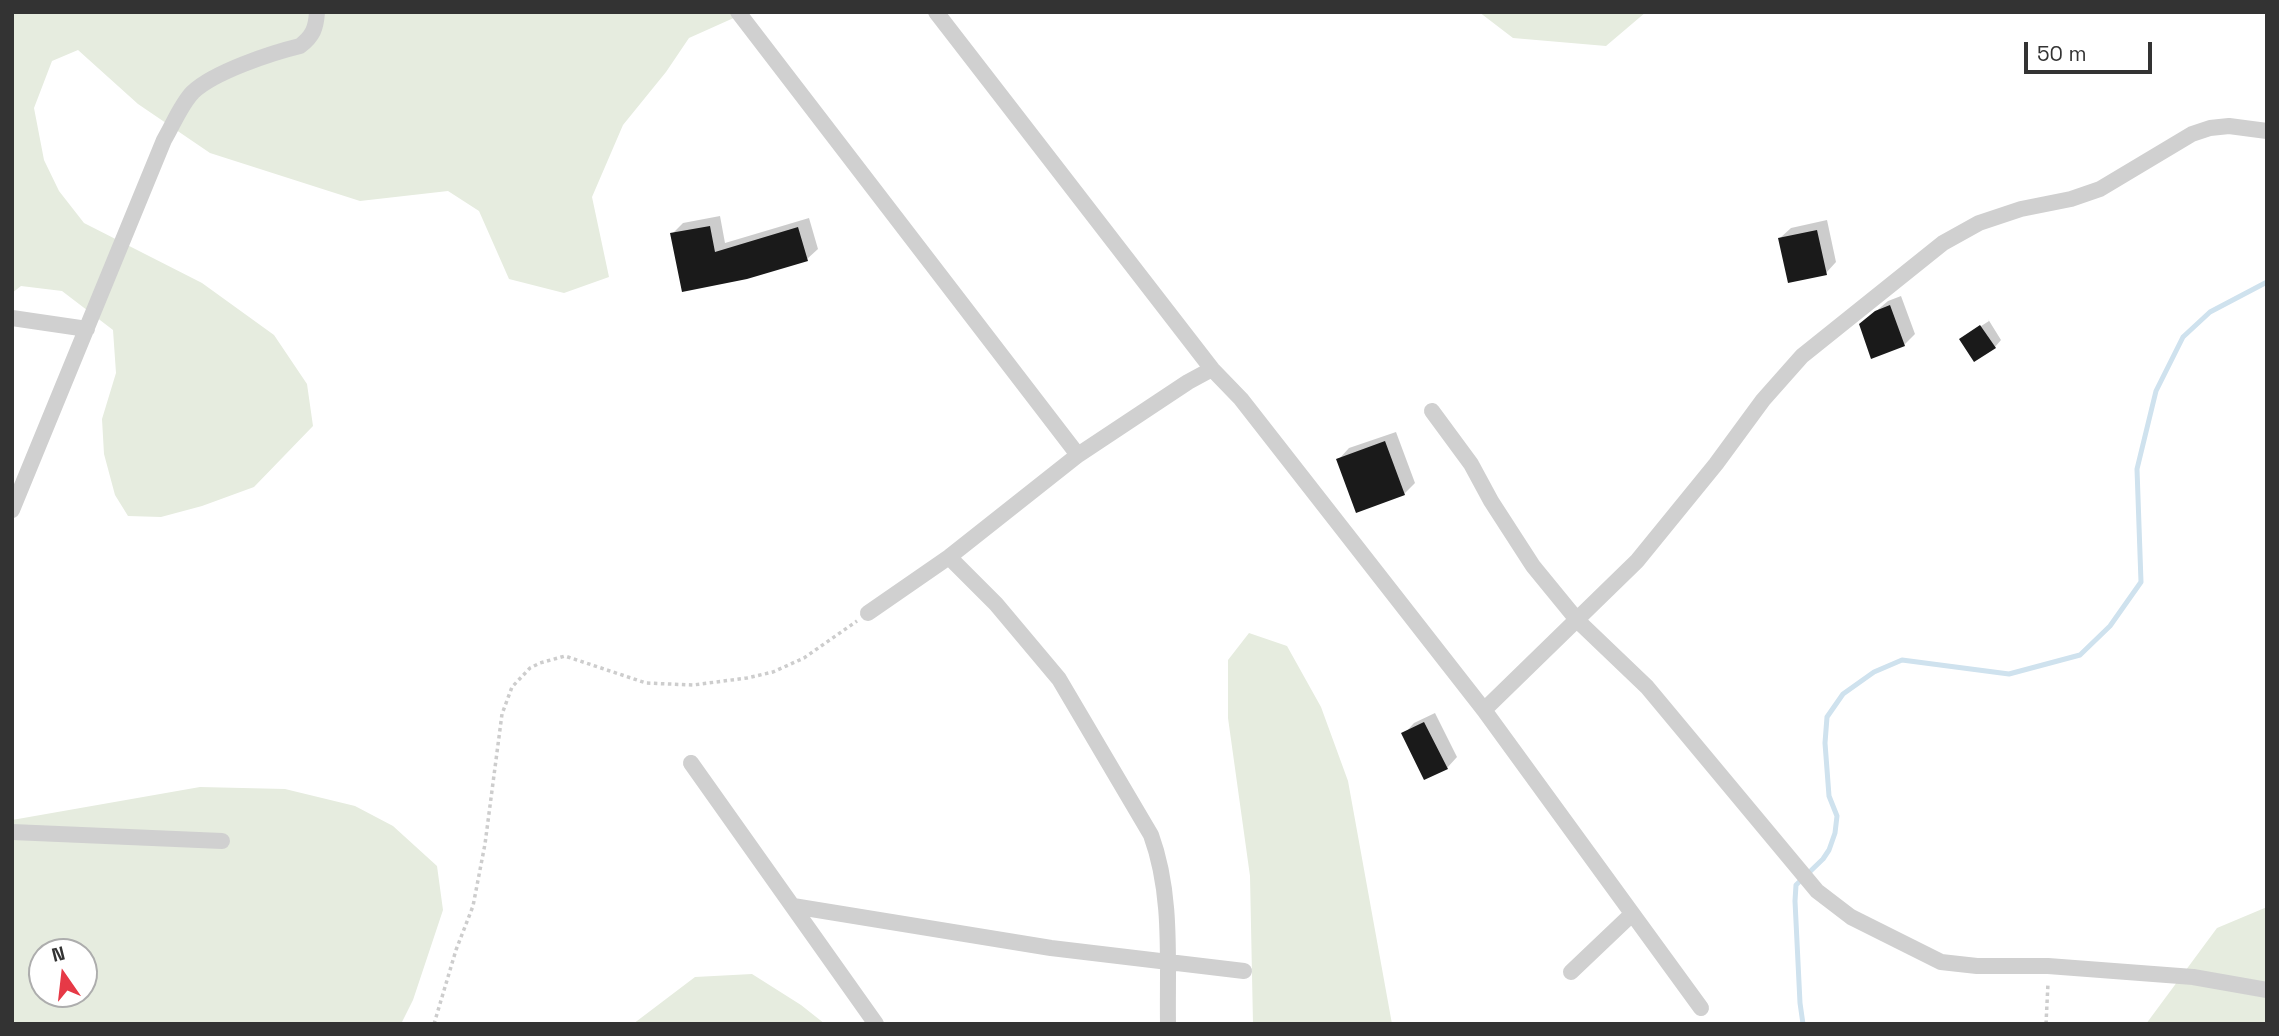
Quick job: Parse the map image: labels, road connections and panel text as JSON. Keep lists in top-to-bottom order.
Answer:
{
  "scale_bar": "50 m",
  "north": "top"
}
